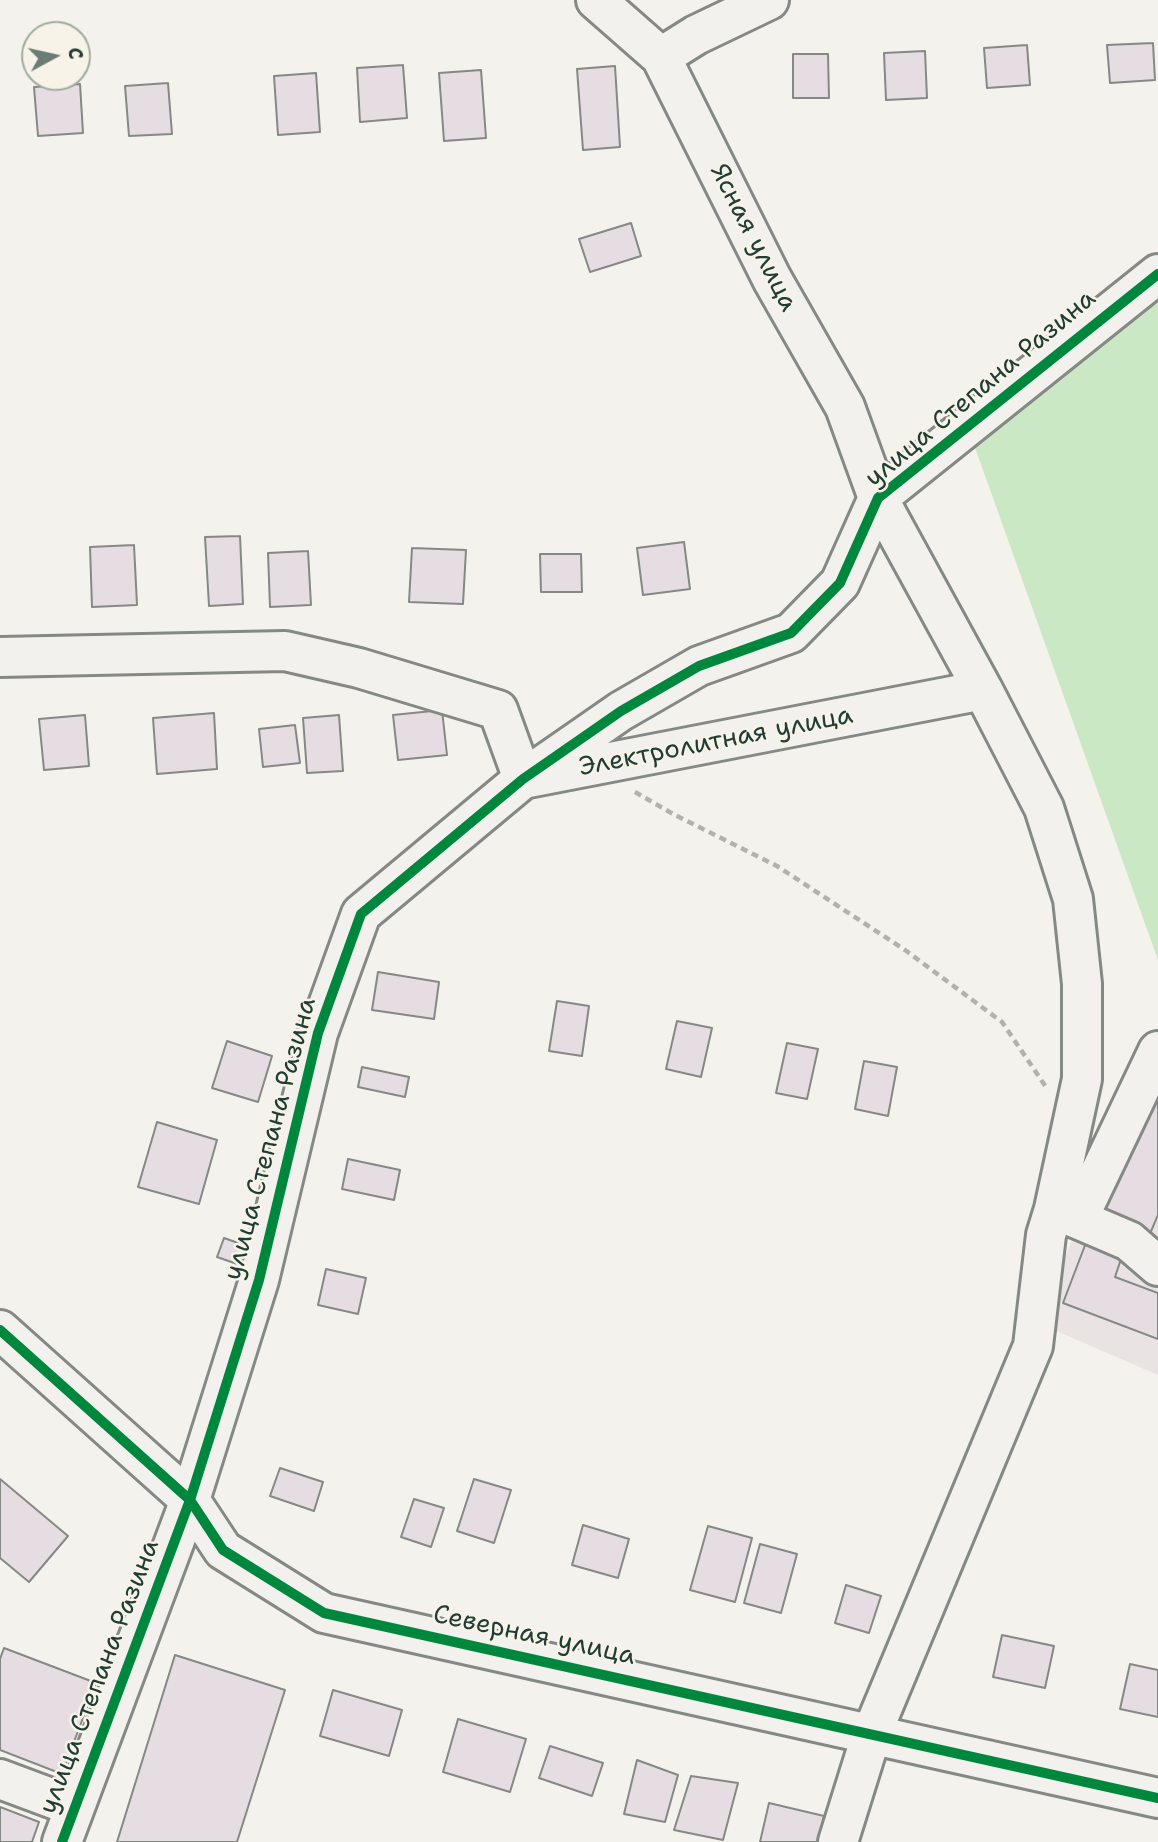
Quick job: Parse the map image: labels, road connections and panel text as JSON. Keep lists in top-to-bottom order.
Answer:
{
  "streets": {
    "street": [
      "Ясная улица",
      "улица Степана Разина",
      "Электролитная улица",
      "Северная улица"
    ]
  },
  "crossings": [
    ["Ясная улица", "улица Степана Разина"],
    ["Ясная улица", "Электролитная улица"],
    ["улица Степана Разина", "Электролитная улица"],
    ["улица Степана Разина", "Северная улица"]
  ],
  "north": "right"
}
